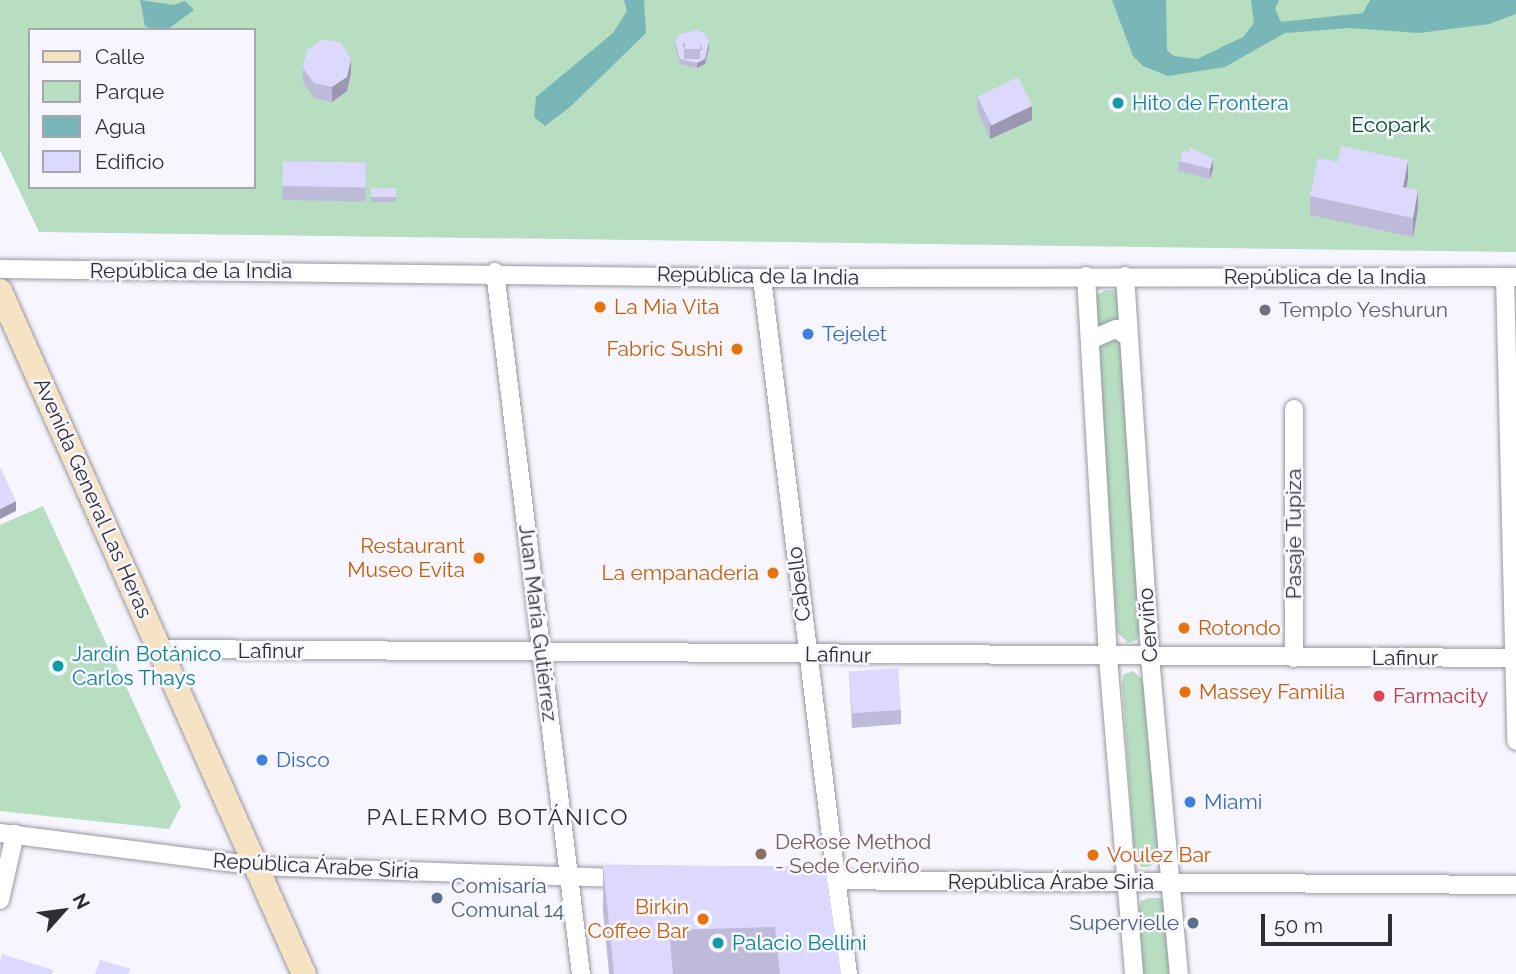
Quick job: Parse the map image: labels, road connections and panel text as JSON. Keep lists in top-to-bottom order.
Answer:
{
  "streets": {
    "main road": ["Avenida General Las Heras"],
    "street": [
      "República de la India",
      "Pasaje Tupiza",
      "Cabello",
      "Juan María Gutiérrez",
      "Cerviño",
      "Lafinur",
      "República Árabe Siria"
    ]
  },
  "crossings": [
    ["República de la India", "Cabello"],
    ["República de la India", "Juan María Gutiérrez"],
    ["República de la India", "Cerviño"],
    ["Avenida General Las Heras", "Lafinur"],
    ["Avenida General Las Heras", "República Árabe Siria"],
    ["Pasaje Tupiza", "Lafinur"],
    ["Cabello", "Lafinur"],
    ["Cabello", "República Árabe Siria"],
    ["Juan María Gutiérrez", "Lafinur"],
    ["Juan María Gutiérrez", "República Árabe Siria"],
    ["Cerviño", "Lafinur"],
    ["Cerviño", "República Árabe Siria"]
  ],
  "districts": ["PALERMO BOTÁNICO"],
  "parks": ["Ecopark"],
  "places": [
    "Hito de Frontera",
    "La Mia Vita",
    "Templo Yeshurun",
    "Tejelet",
    "Fabric Sushi",
    "Restaurant Museo Evita",
    "La empanaderia",
    "Rotondo",
    "Jardín Botánico Carlos Thays",
    "Massey Familia",
    "Farmacity",
    "Disco",
    "Miami",
    "DeRose Method - Sede Cerviño",
    "Voulez Bar",
    "Comisaría Comunal 14",
    "Birkin Coffee Bar",
    "Supervielle",
    "Palacio Bellini"
  ],
  "legend": [
    "Calle",
    "Parque",
    "Agua",
    "Edificio"
  ],
  "scale_bar": "50 m",
  "north": "top right"
}
